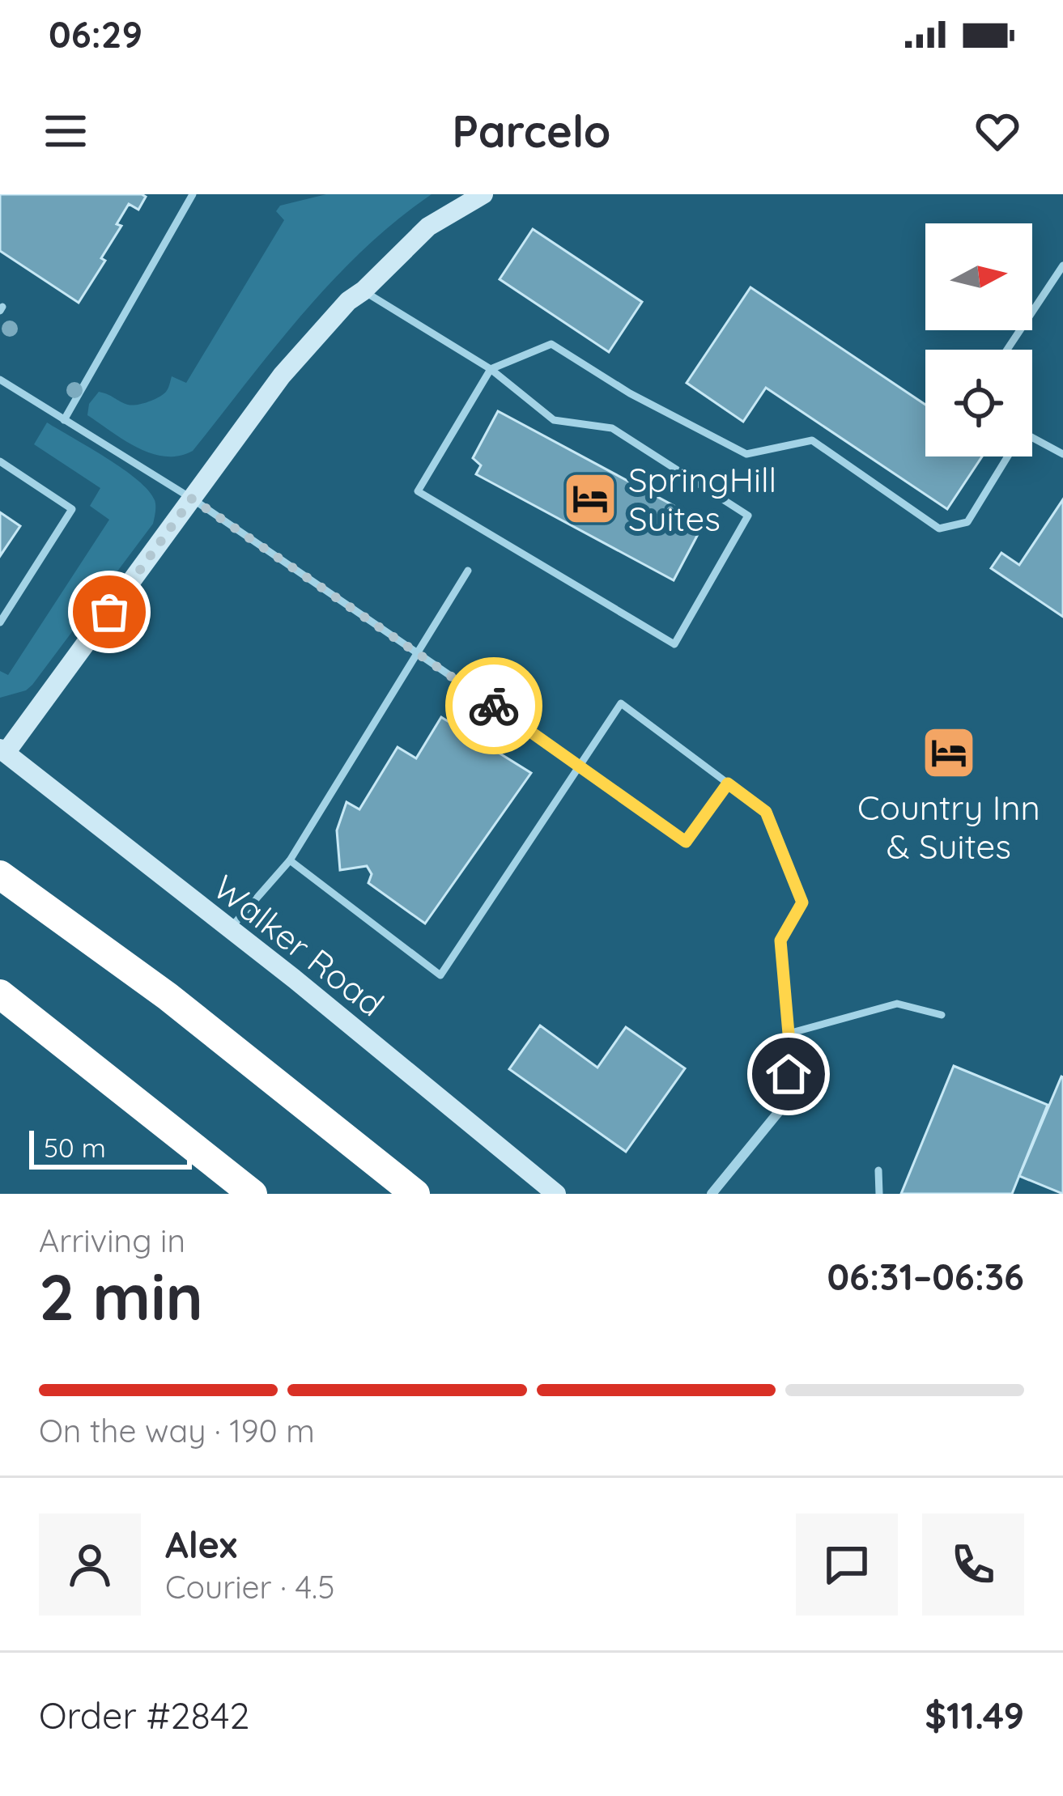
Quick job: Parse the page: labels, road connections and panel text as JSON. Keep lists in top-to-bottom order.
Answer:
{
  "streets": {
    "street": ["Walker Road"]
  },
  "places": {
    "hotel": ["SpringHill Suites", "Country Inn & Suites"]
  },
  "scale_bar": "50 m",
  "north": "right",
  "page": {
    "status": "06:29",
    "header": "Parcelo",
    "scale": "50 m",
    "heading": ["2 min", "Arriving in", "06:31–06:36"],
    "panel": [
      "Alex",
      "Courier · 4.5",
      "Order #2842",
      "$11.49"
    ],
    "bar": "On the way · 190 m"
  }
}
